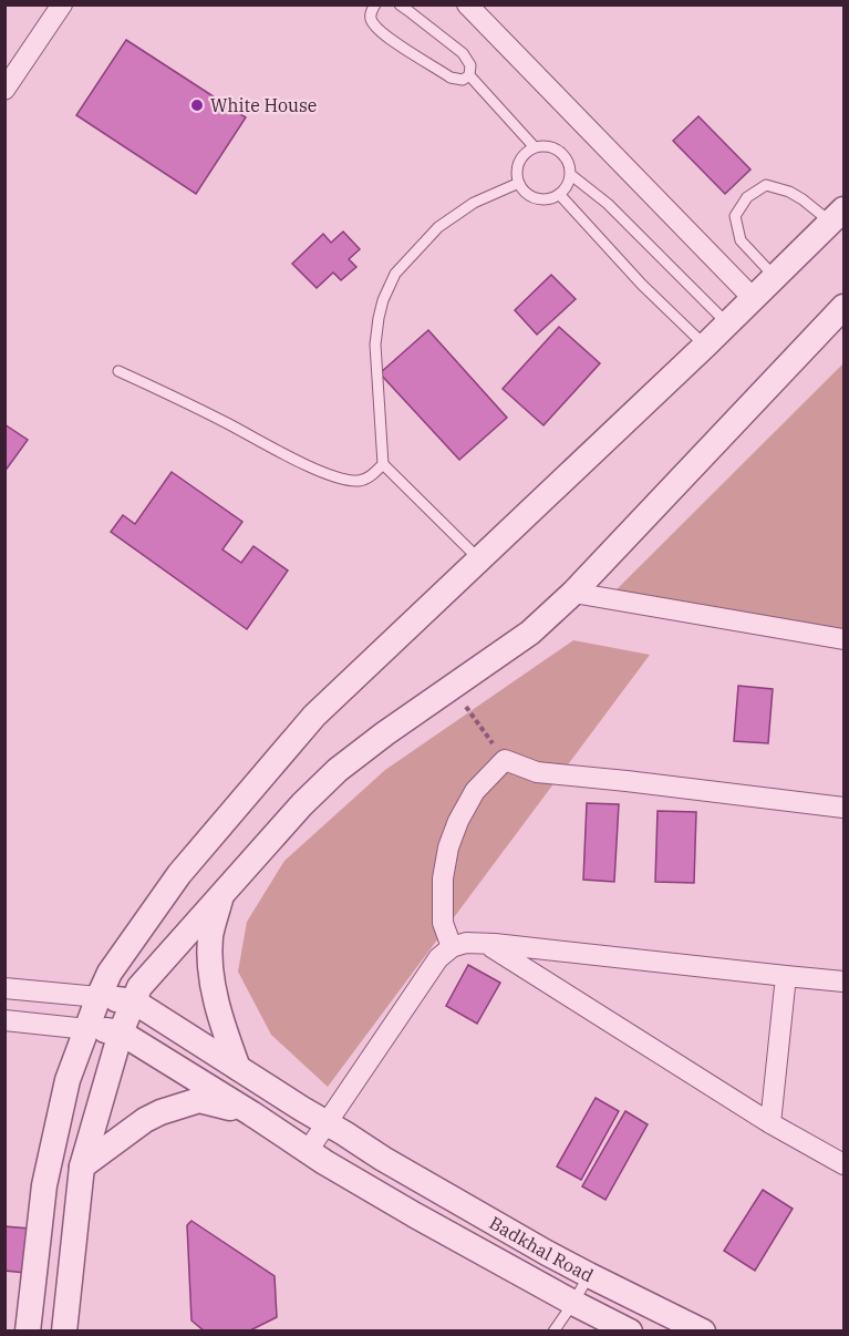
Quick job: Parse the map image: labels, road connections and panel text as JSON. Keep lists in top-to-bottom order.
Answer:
{
  "streets": {
    "street": ["Badkhal Road"]
  },
  "places": ["White House"]
}
